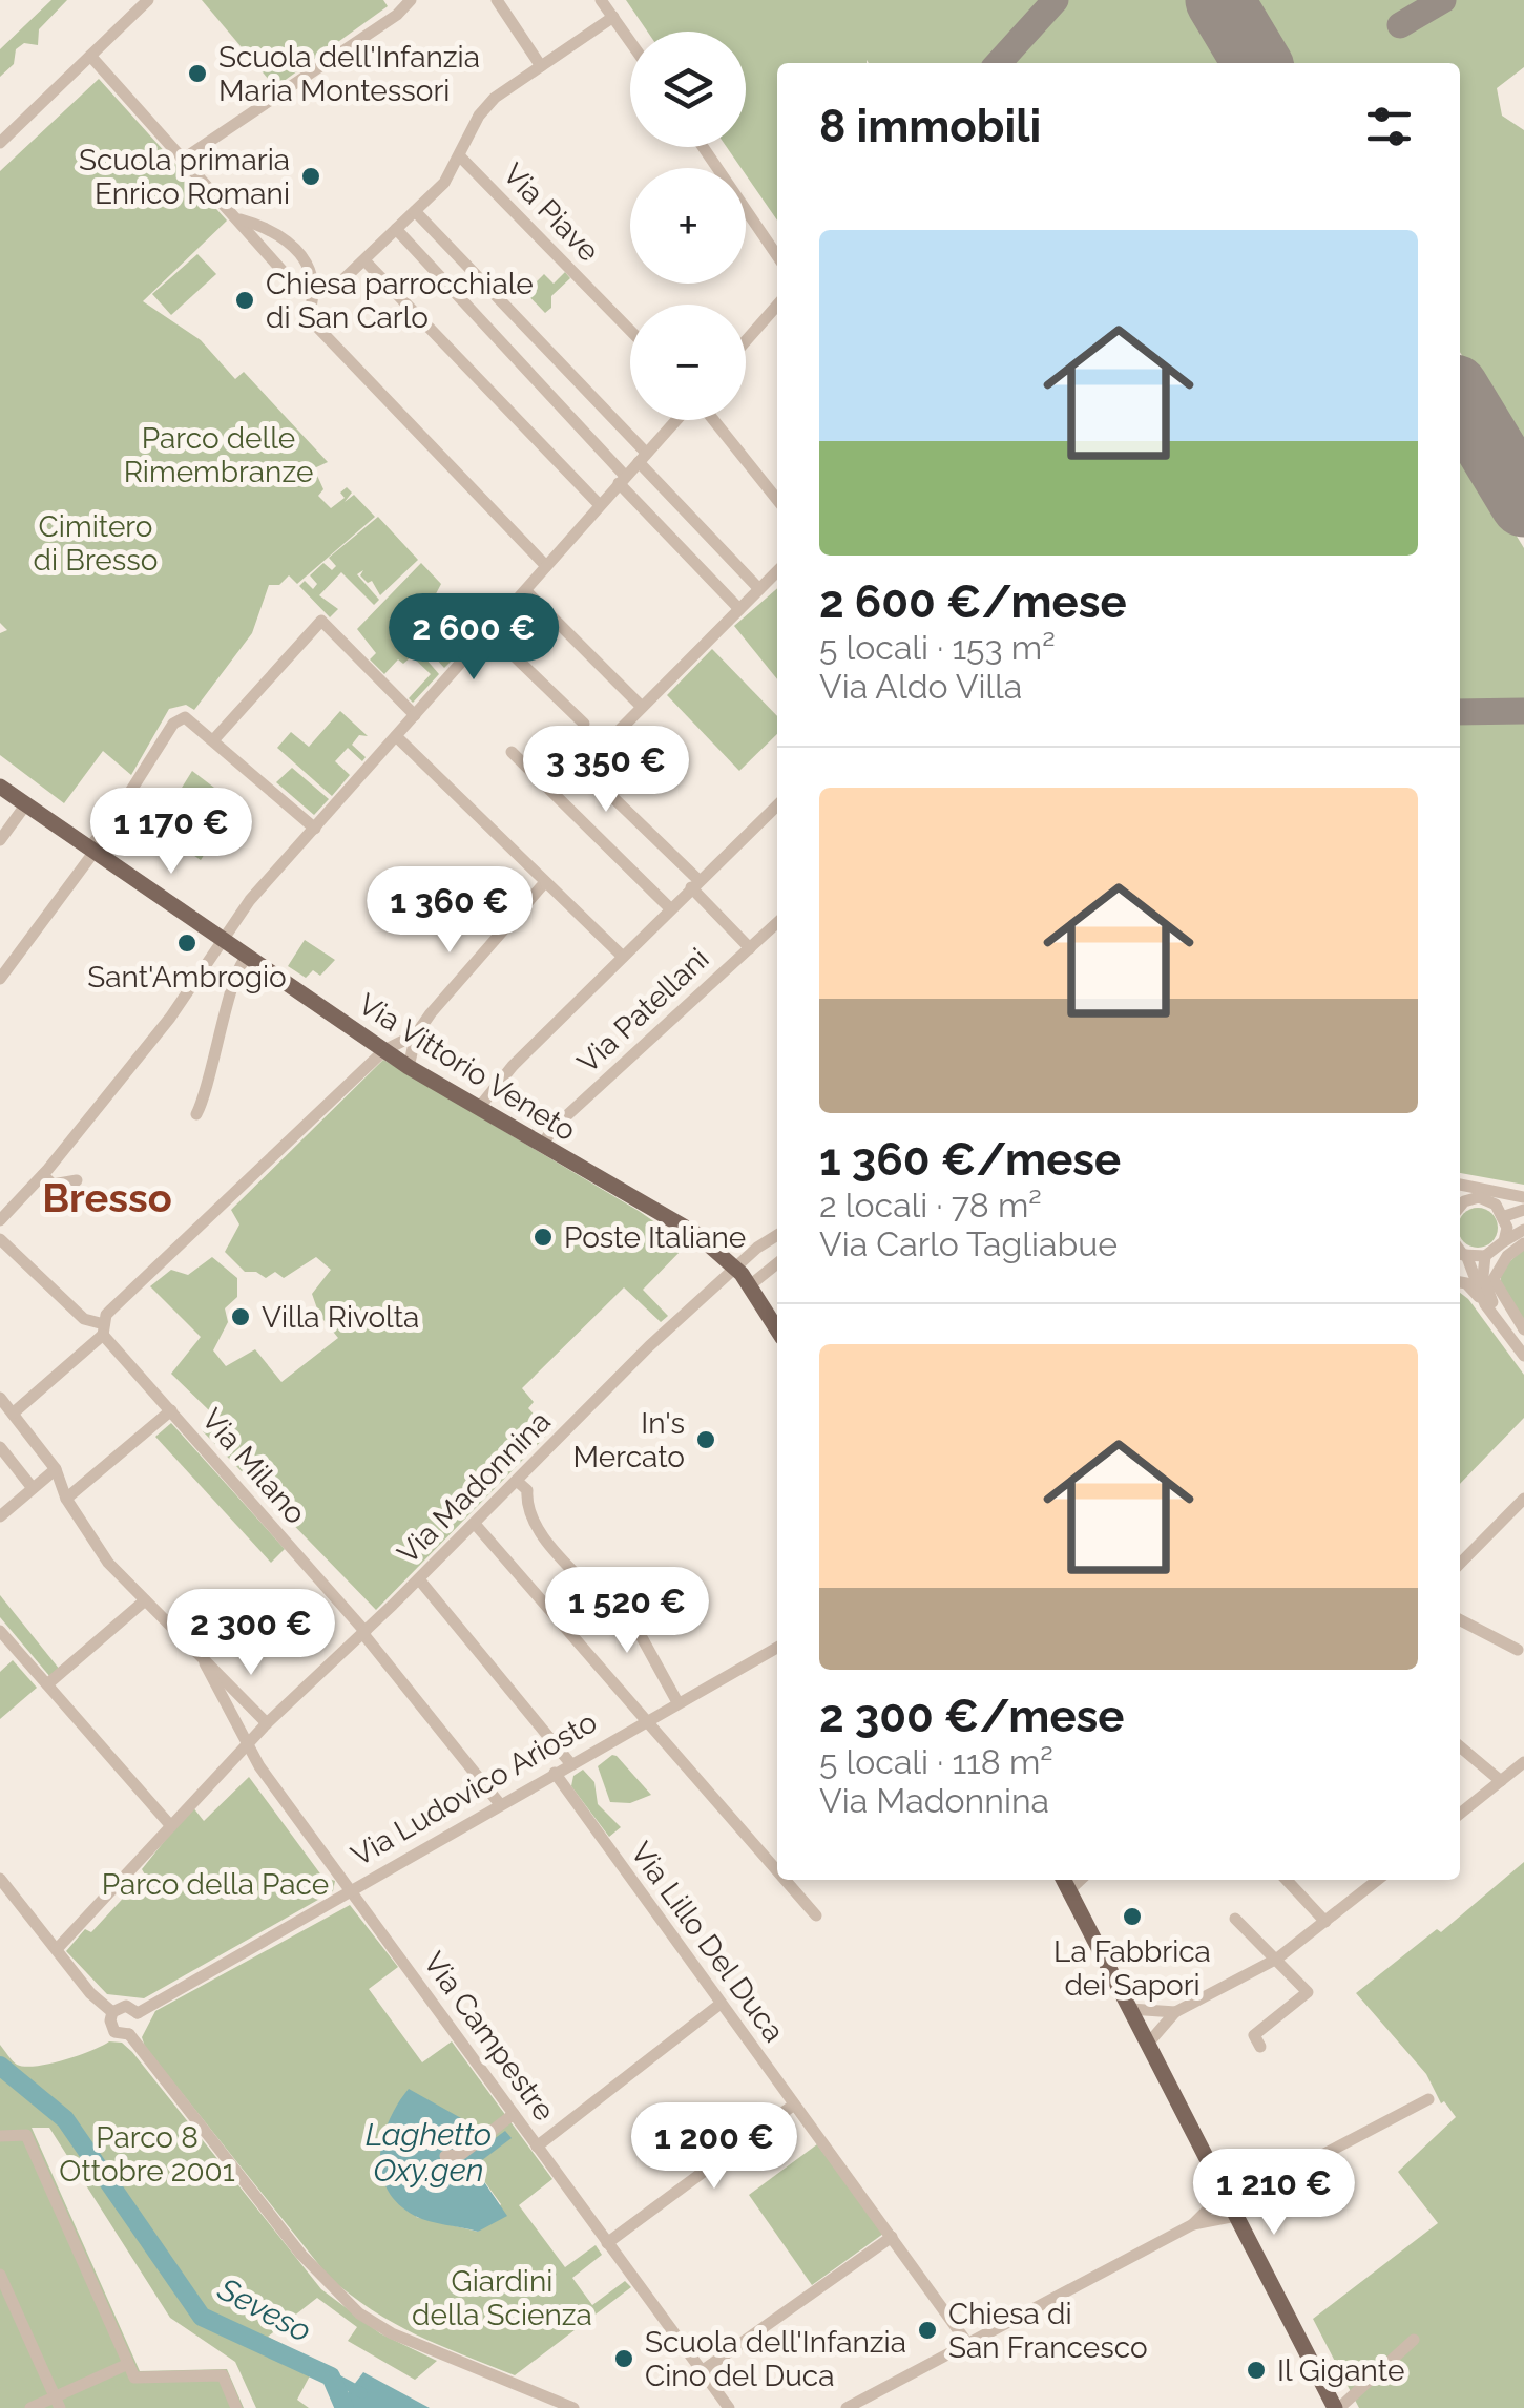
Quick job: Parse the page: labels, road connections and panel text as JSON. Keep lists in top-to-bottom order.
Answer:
{
  "streets": {
    "main road": ["Via Vittorio Veneto"],
    "street": [
      "Via Piave",
      "Via Patellani",
      "Via Milano",
      "Via Madonnina",
      "Via Ludovico Ariosto",
      "Via Lillo Del Duca",
      "Via Campestre"
    ]
  },
  "crossings": [
    ["Via Patellani", "Via Vittorio Veneto"],
    ["Via Vittorio Veneto", "Via Madonnina"],
    ["Via Milano", "Via Madonnina"],
    ["Via Milano", "Via Ludovico Ariosto"],
    ["Via Madonnina", "Via Campestre"],
    ["Via Ludovico Ariosto", "Via Lillo Del Duca"],
    ["Via Ludovico Ariosto", "Via Campestre"]
  ],
  "districts": ["Bresso"],
  "water": ["Laghetto Oxy.gen", "Seveso"],
  "parks": [
    "Parco delle Rimembranze",
    "Cimitero di Bresso",
    "Parco della Pace",
    "Parco 8 Ottobre 2001",
    "Giardini della Scienza"
  ],
  "places": [
    "Scuola dell'Infanzia Maria Montessori",
    "Scuola primaria Enrico Romani",
    "Chiesa parrocchiale di San Carlo",
    "Sant'Ambrogio",
    "Poste Italiane",
    "Villa Rivolta",
    "In's Mercato",
    "La Fabbrica dei Sapori",
    "Chiesa di San Francesco",
    "Scuola dell'Infanzia Cino del Duca",
    "Il Gigante"
  ],
  "page": {
    "map_buttons": ["+", "−"],
    "heading": "8 immobili",
    "list": [
      {
        "name": "2 600 €/mese",
        "note": "5 locali · 153 m² · Via Aldo Villa"
      },
      {
        "name": "1 360 €/mese",
        "note": "2 locali · 78 m² · Via Carlo Tagliabue"
      },
      {
        "name": "2 300 €/mese",
        "note": "5 locali · 118 m² · Via Madonnina"
      }
    ],
    "price": [
      "2 600 €",
      "3 350 €",
      "1 170 €",
      "1 360 €",
      "1 520 €",
      "2 300 €",
      "1 200 €",
      "1 210 €"
    ]
  }
}
